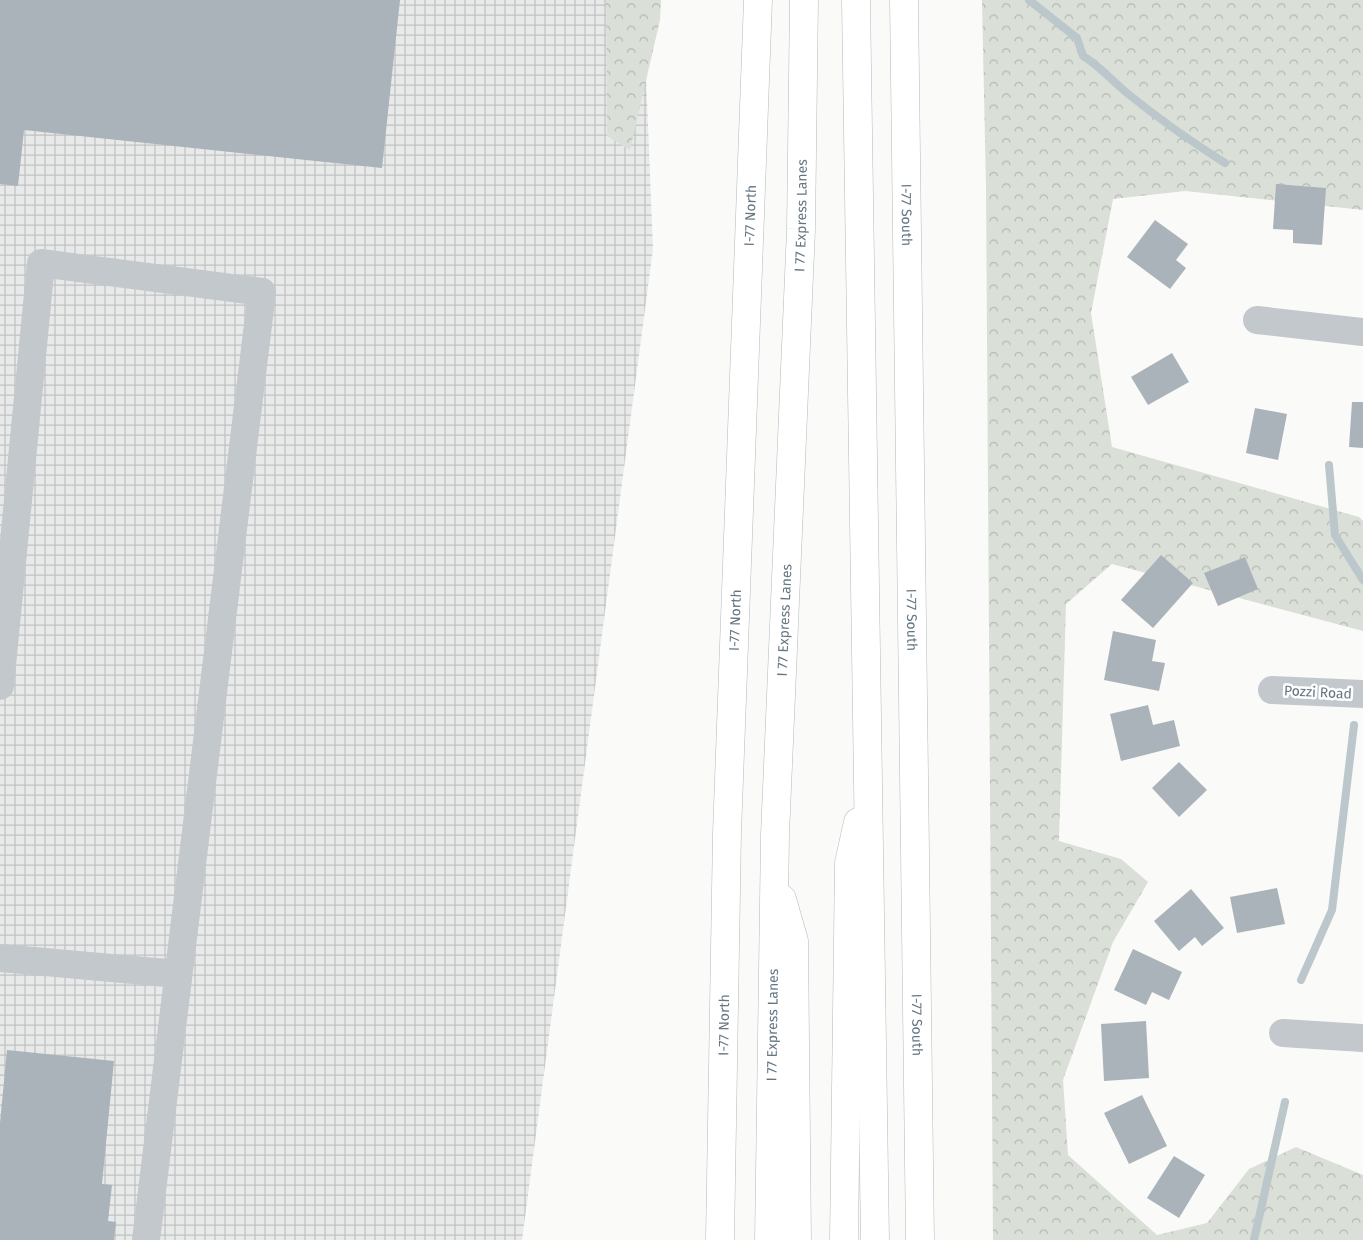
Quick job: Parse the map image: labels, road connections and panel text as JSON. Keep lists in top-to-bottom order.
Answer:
{
  "streets": {
    "highway": ["I-77 North", "I 77 Express Lanes", "I-77 South"],
    "street": ["Pozzi Road"]
  }
}
